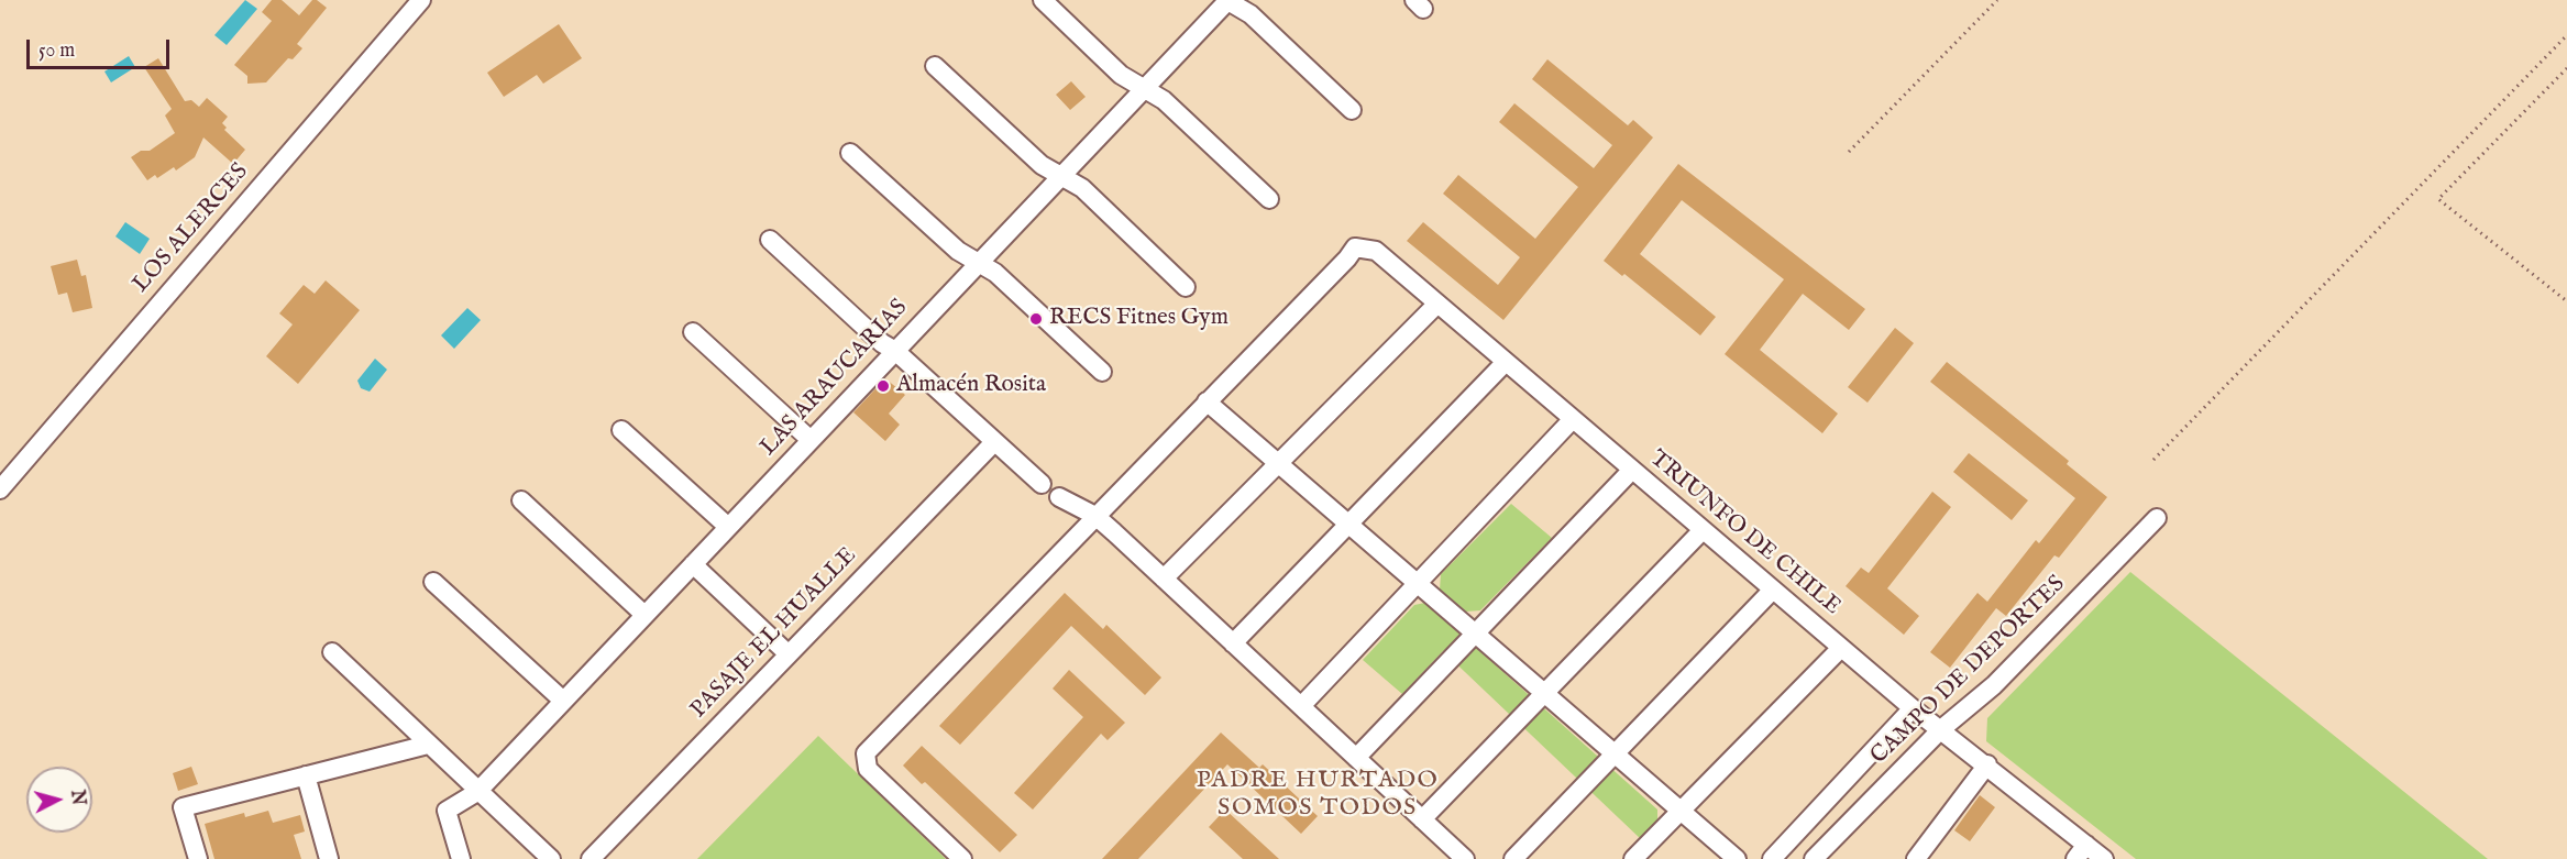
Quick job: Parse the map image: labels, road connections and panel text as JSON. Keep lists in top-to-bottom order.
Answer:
{
  "streets": {
    "street": [
      "LOS ALERCES",
      "LAS ARAUCARIAS",
      "TRIUNFO DE CHILE",
      "PASAJE EL HUALLE",
      "CAMPO DE DEPORTES"
    ]
  },
  "crossings": [
    ["TRIUNFO DE CHILE", "CAMPO DE DEPORTES"]
  ],
  "districts": ["PADRE HURTADO SOMOS TODOS"],
  "places": ["RECS Fitnes Gym", "Almacén Rosita"],
  "scale_bar": "50 m",
  "north": "right"
}
